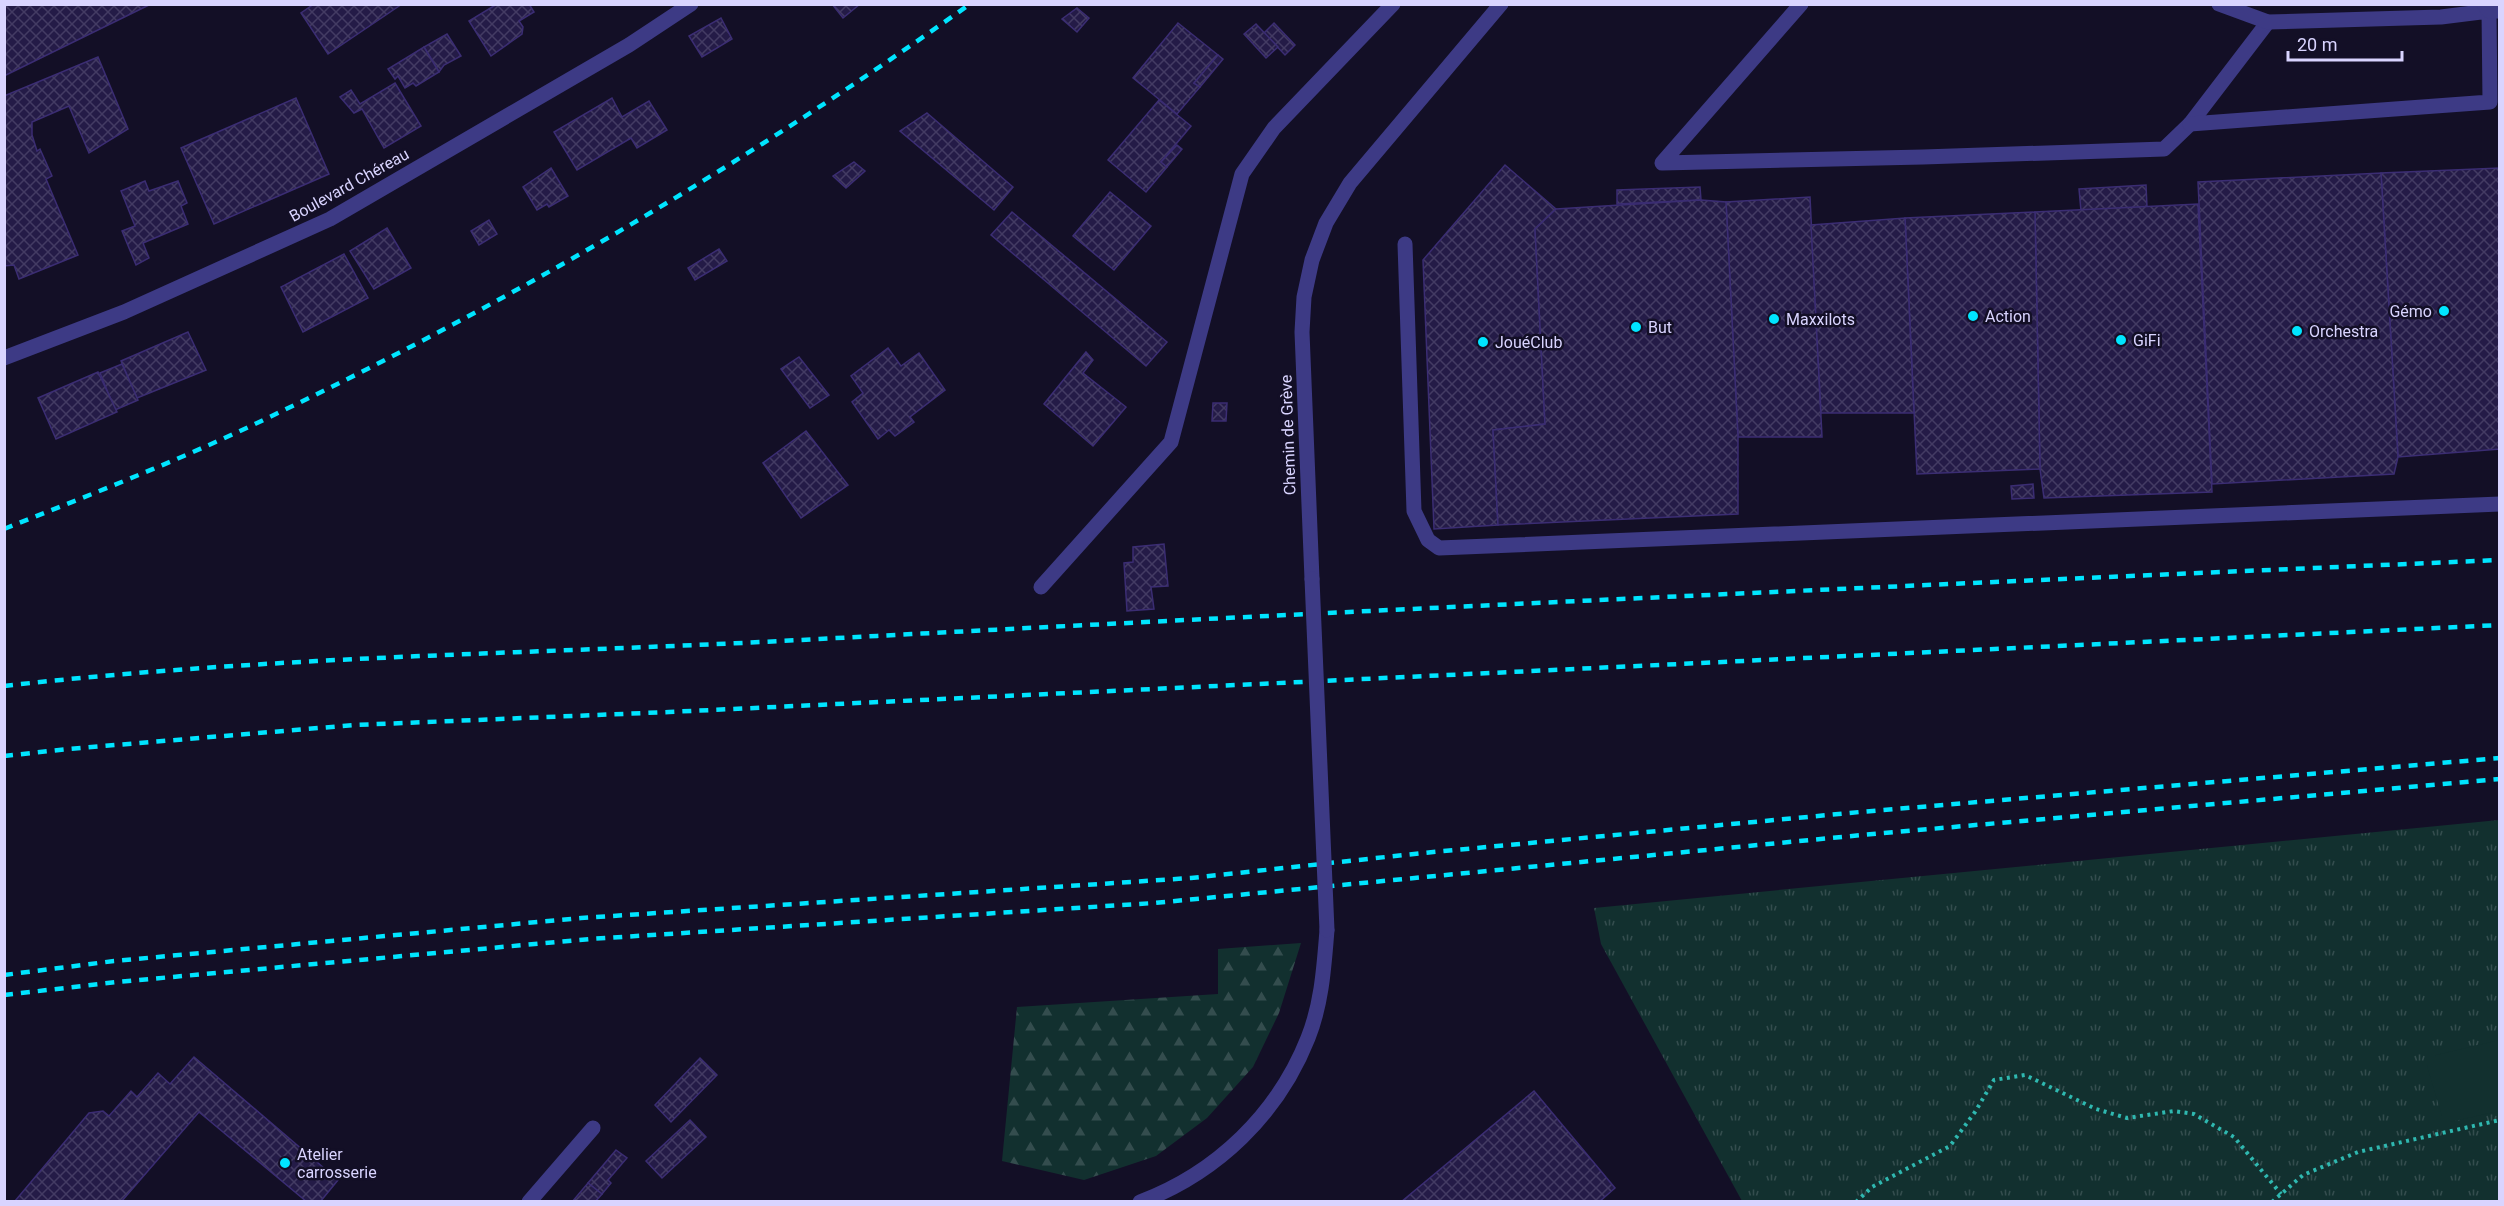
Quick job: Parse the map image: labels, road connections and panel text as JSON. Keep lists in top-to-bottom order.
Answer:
{
  "streets": {
    "street": ["Boulevard Chéreau", "Chemin de Grève"]
  },
  "places": [
    "Gémo",
    "Action",
    "Maxxilots",
    "But",
    "Orchestra",
    "GiFi",
    "JouéClub",
    "Atelier carrosserie"
  ],
  "scale_bar": "20 m"
}
